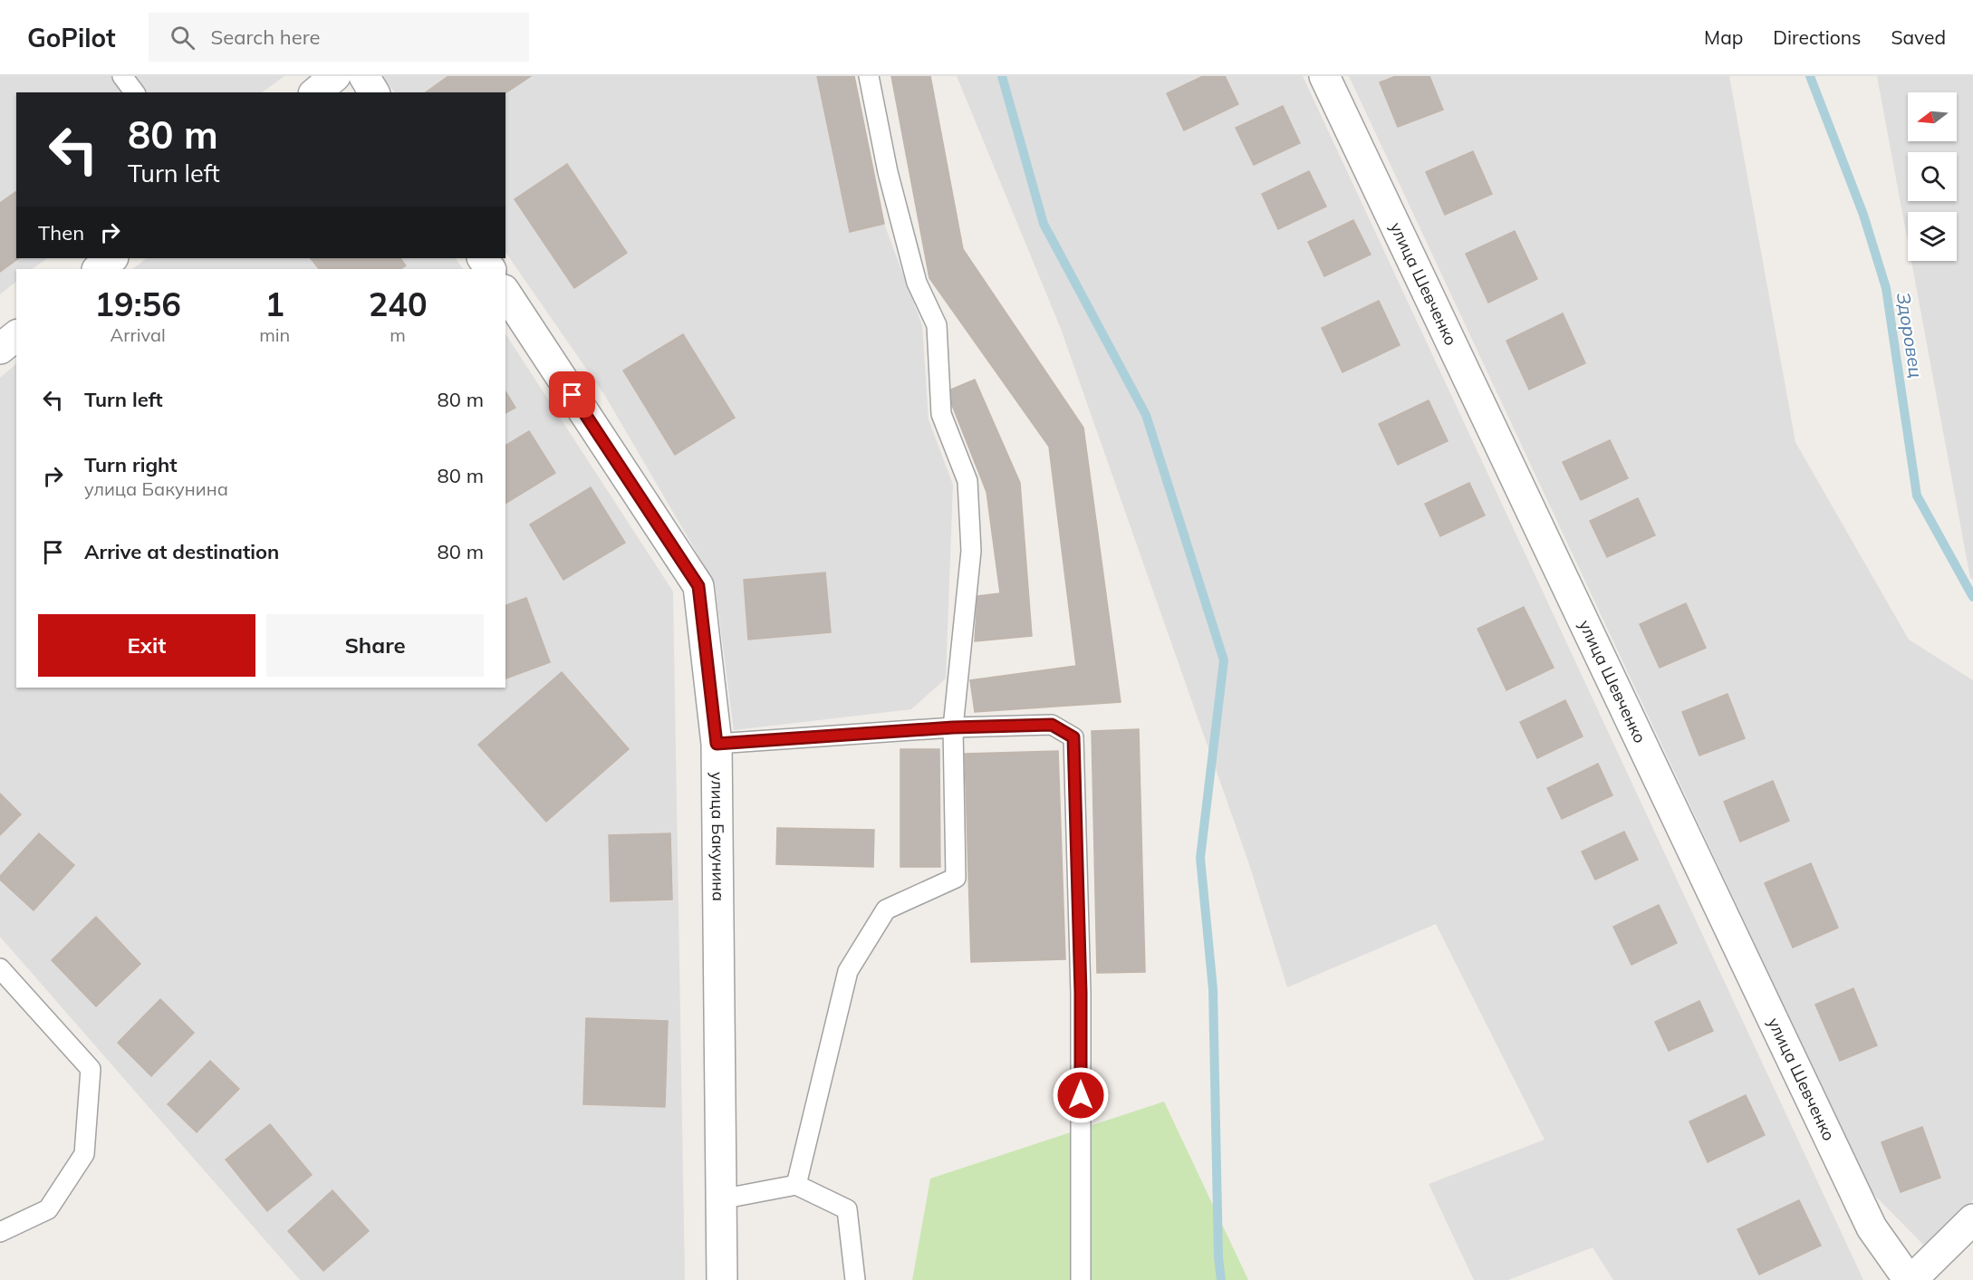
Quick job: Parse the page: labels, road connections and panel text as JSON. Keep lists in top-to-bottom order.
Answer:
{
  "streets": {
    "street": ["улица Шевченко", "улица Бакунина"]
  },
  "water": ["Здоровец"],
  "north": "left",
  "page": {
    "header": "GoPilot",
    "search": "Search here",
    "nav": ["Map", "Directions", "Saved"],
    "turn": ["80 m", "Turn left"],
    "then": "Then",
    "eta": [
      "19:56",
      "Arrival",
      "1",
      "min",
      "240",
      "m"
    ],
    "list": [
      {
        "name": "Turn left",
        "value": "80 m"
      },
      {
        "name": "Turn right",
        "note": "улица Бакунина",
        "value": "80 m"
      },
      {
        "name": "Arrive at destination",
        "value": "80 m"
      }
    ],
    "buttons": ["Exit", "Share"]
  }
}
